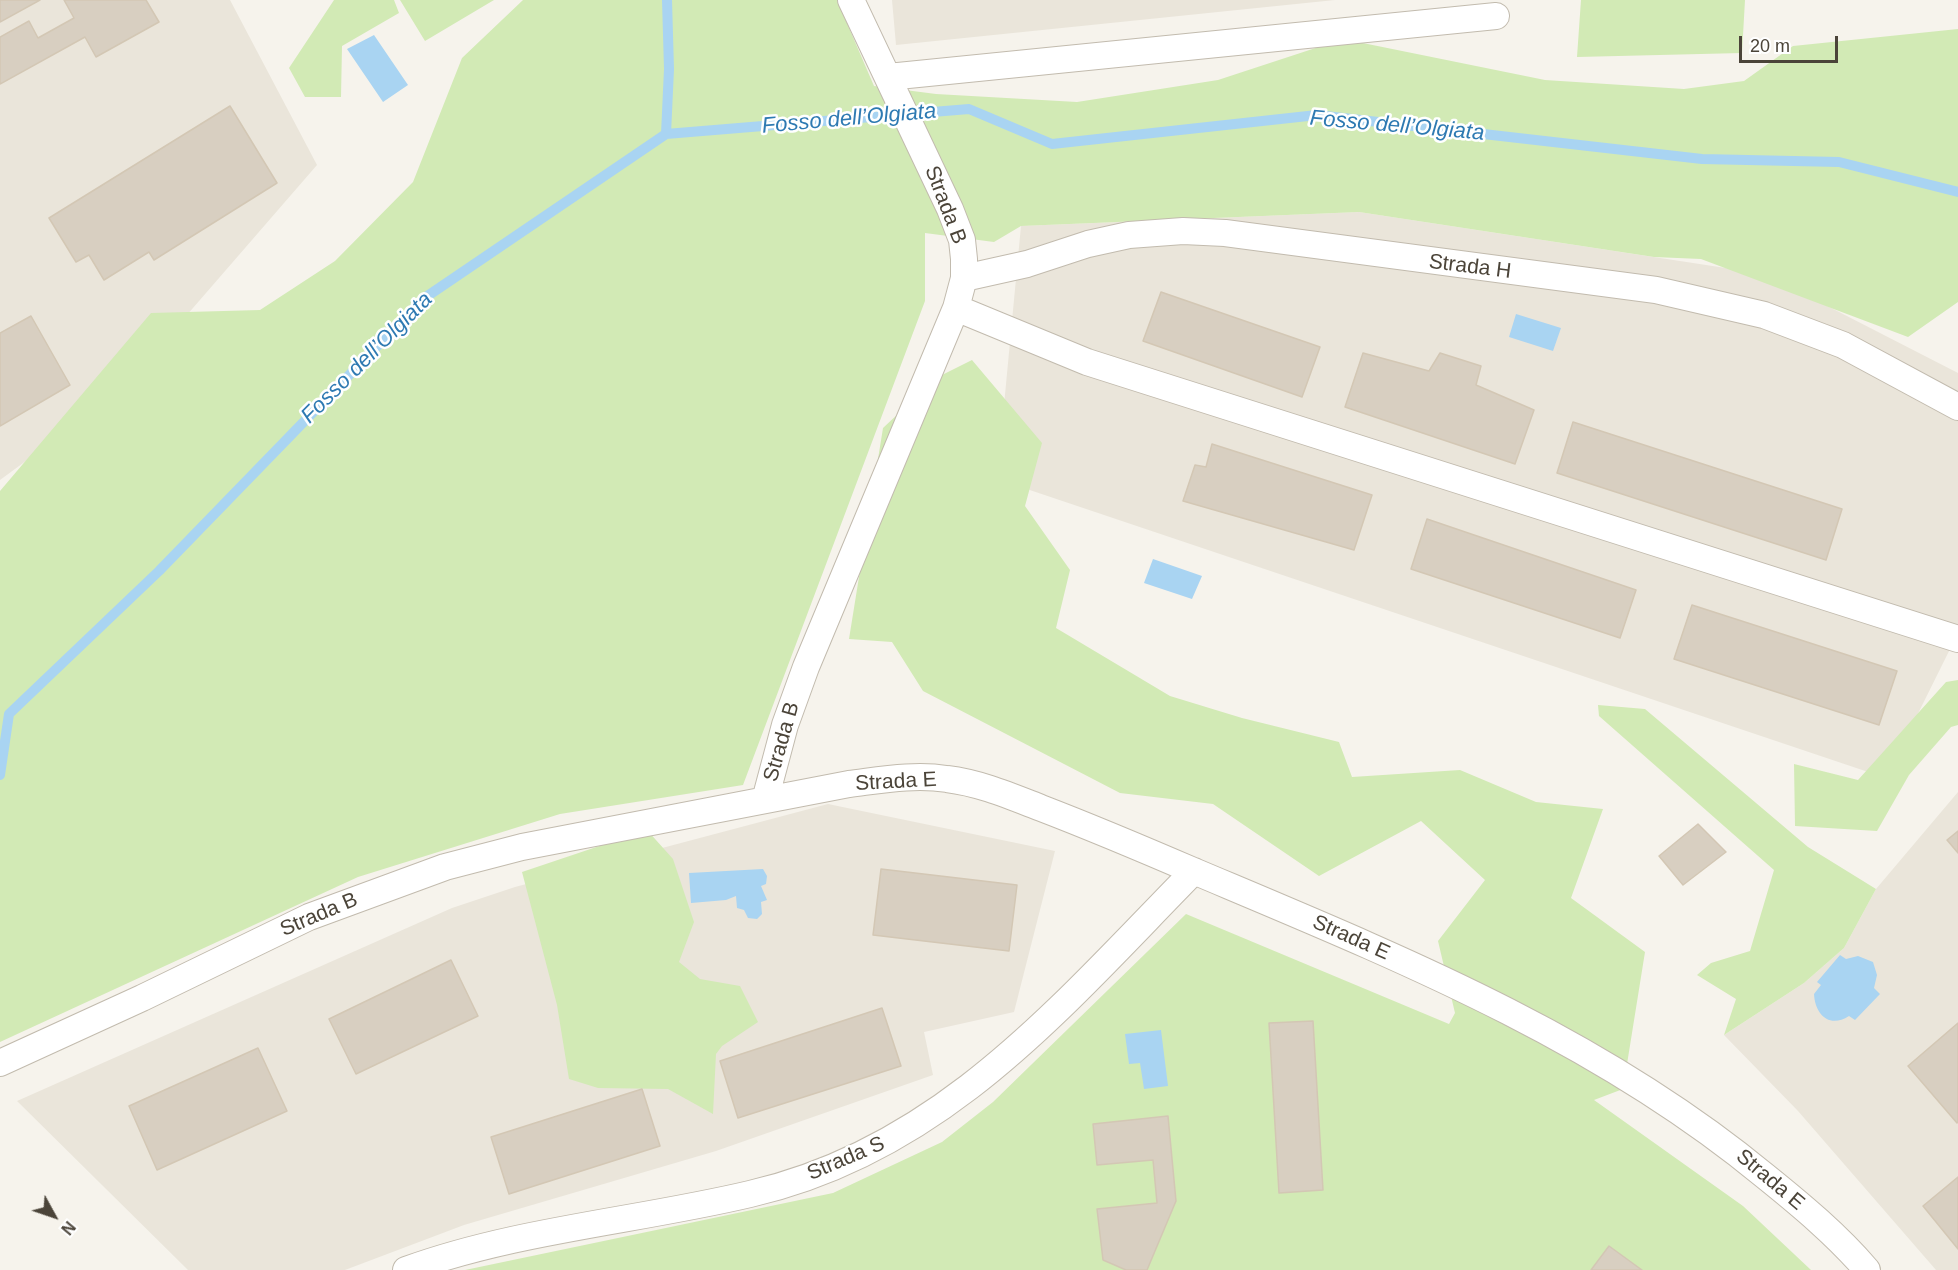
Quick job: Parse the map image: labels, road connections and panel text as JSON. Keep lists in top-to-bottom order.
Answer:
{
  "streets": {
    "street": [
      "Strada B",
      "Strada H",
      "Strada E",
      "Strada S"
    ]
  },
  "crossings": [
    ["Strada B", "Strada H"],
    ["Strada B", "Strada E"],
    ["Strada E", "Strada S"]
  ],
  "water": ["Fosso dell’Olgiata"],
  "scale_bar": "20 m",
  "north": "bottom right"
}
